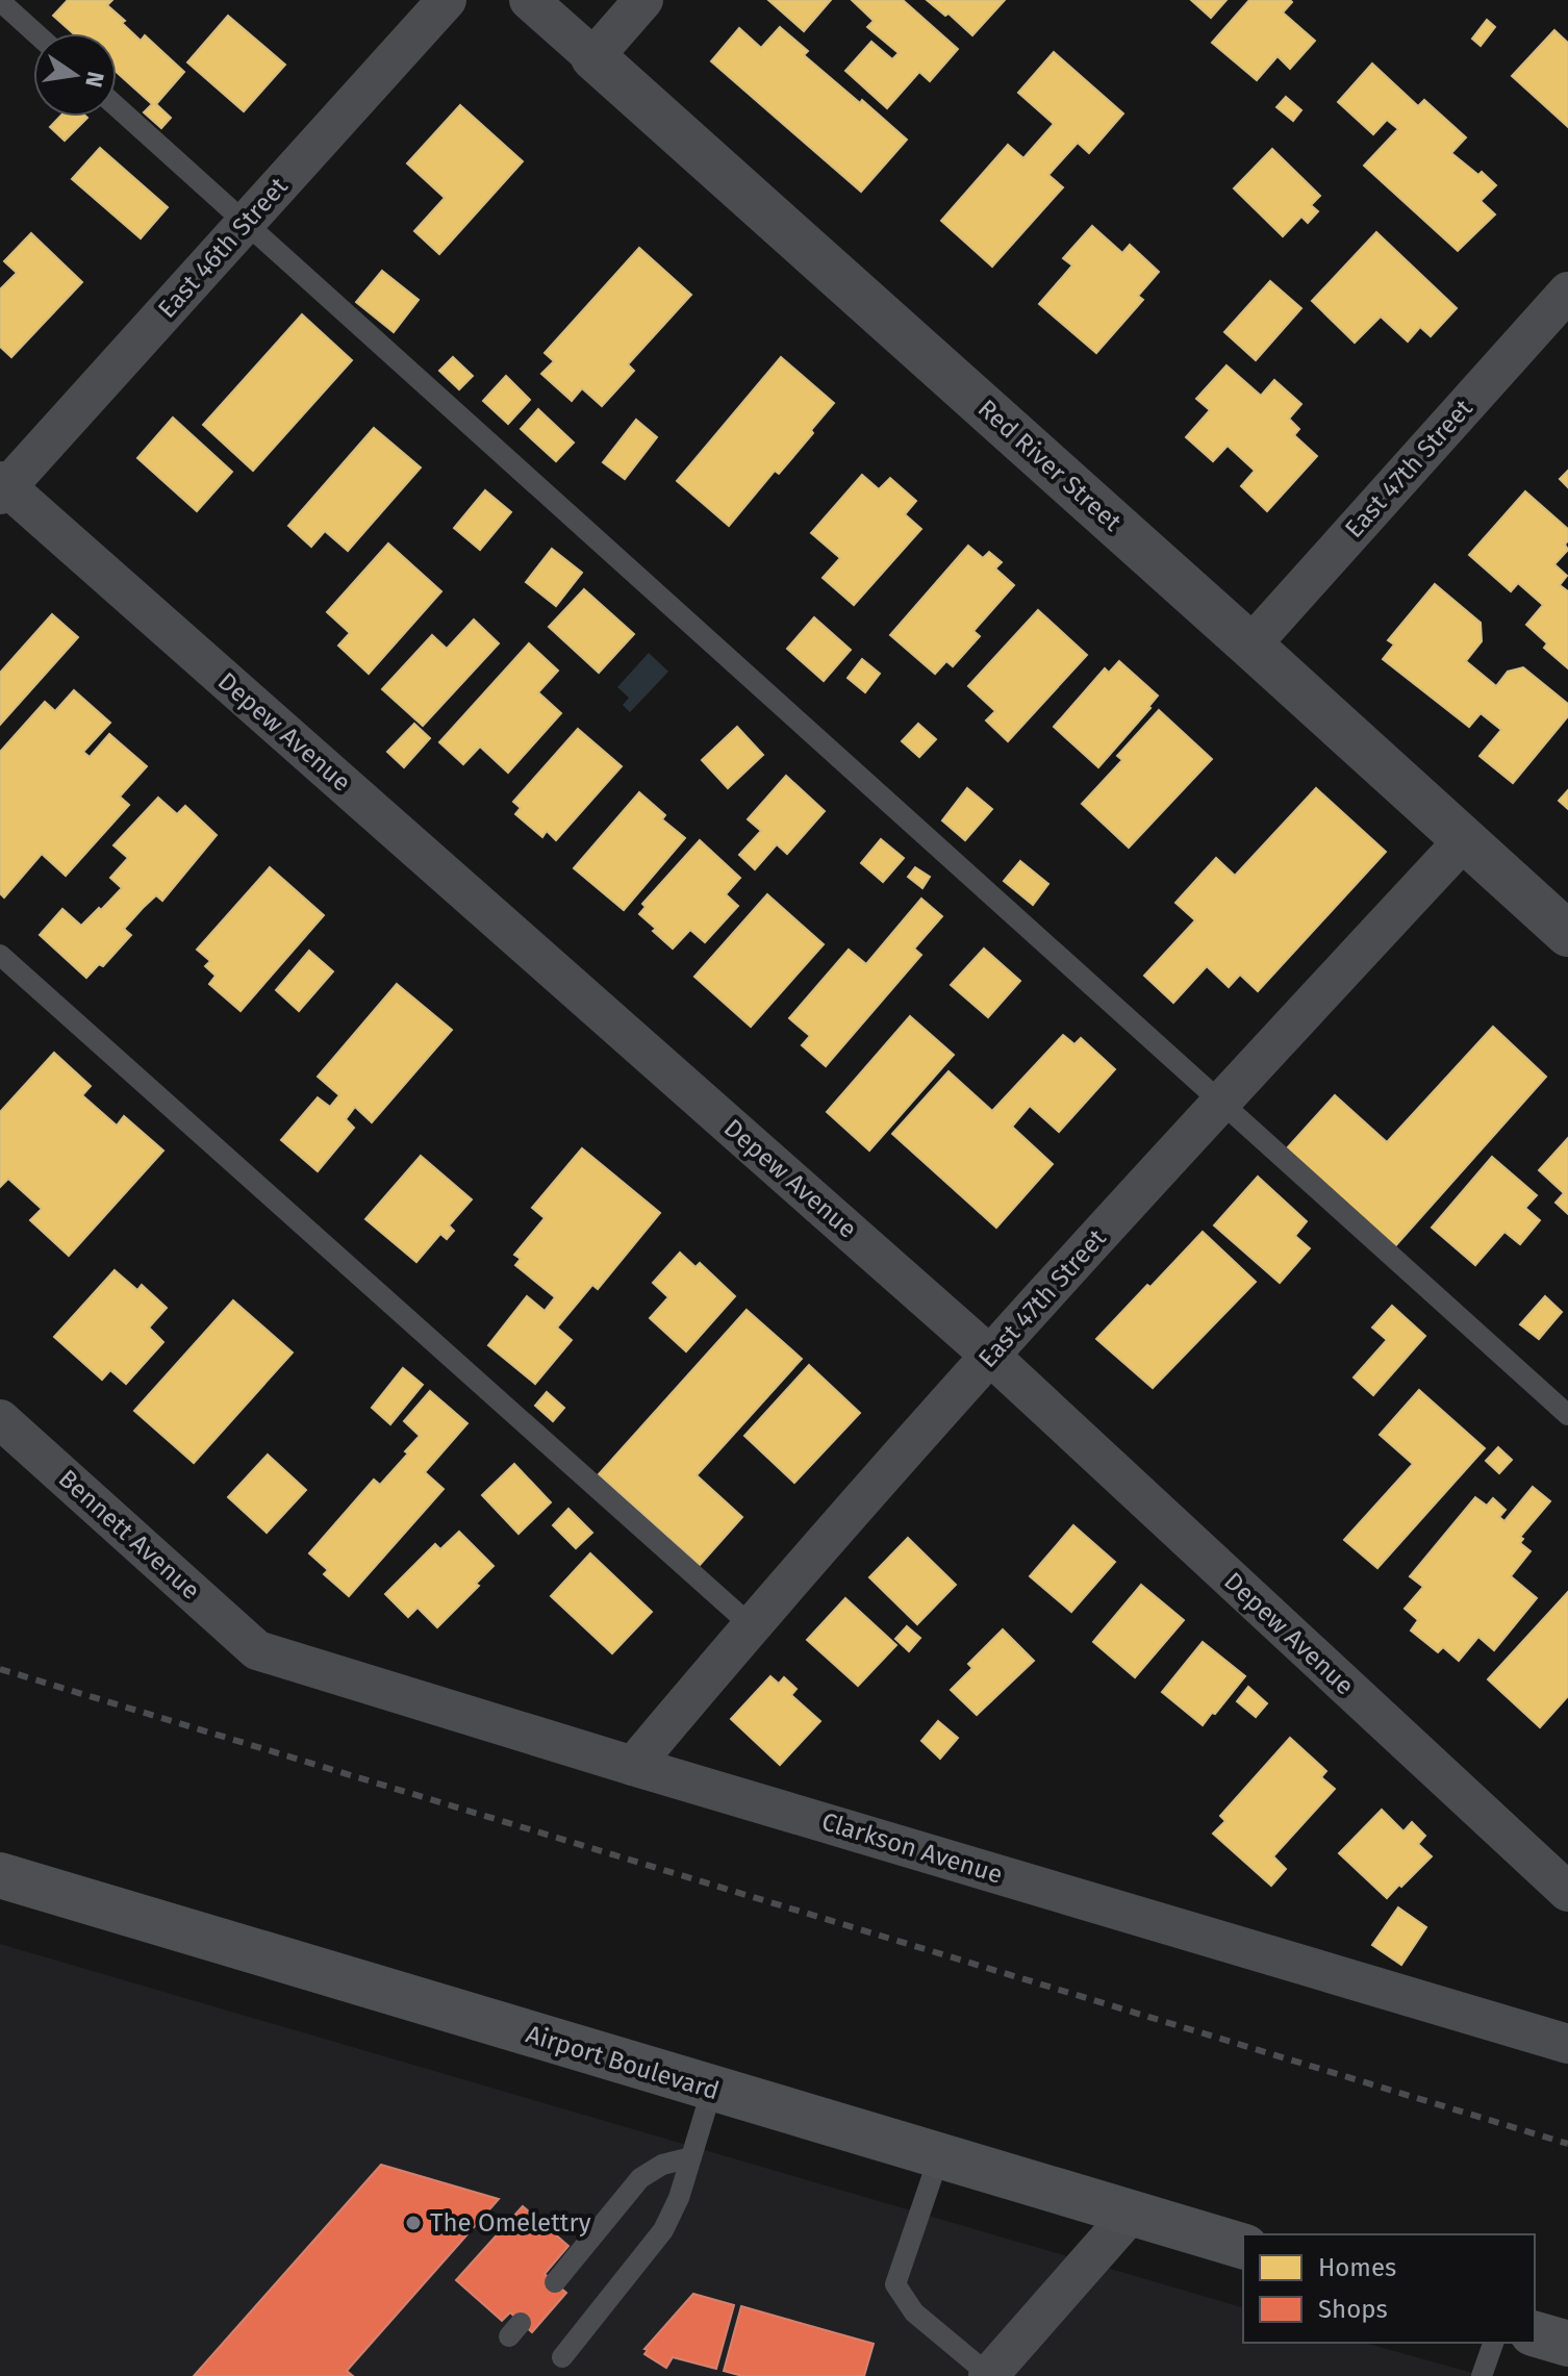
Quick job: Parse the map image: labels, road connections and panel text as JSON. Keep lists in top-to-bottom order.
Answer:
{
  "streets": {
    "main road": ["Airport Boulevard"],
    "street": [
      "East 46th Street",
      "Red River Street",
      "East 47th Street",
      "Depew Avenue",
      "Bennett Avenue",
      "Clarkson Avenue"
    ]
  },
  "crossings": [
    ["East 46th Street", "Depew Avenue"],
    ["Red River Street", "East 47th Street"],
    ["East 47th Street", "Depew Avenue"],
    ["East 47th Street", "Clarkson Avenue"],
    ["Bennett Avenue", "Clarkson Avenue"]
  ],
  "places": ["The Omelettry"],
  "legend": ["Homes", "Shops"],
  "north": "right"
}
